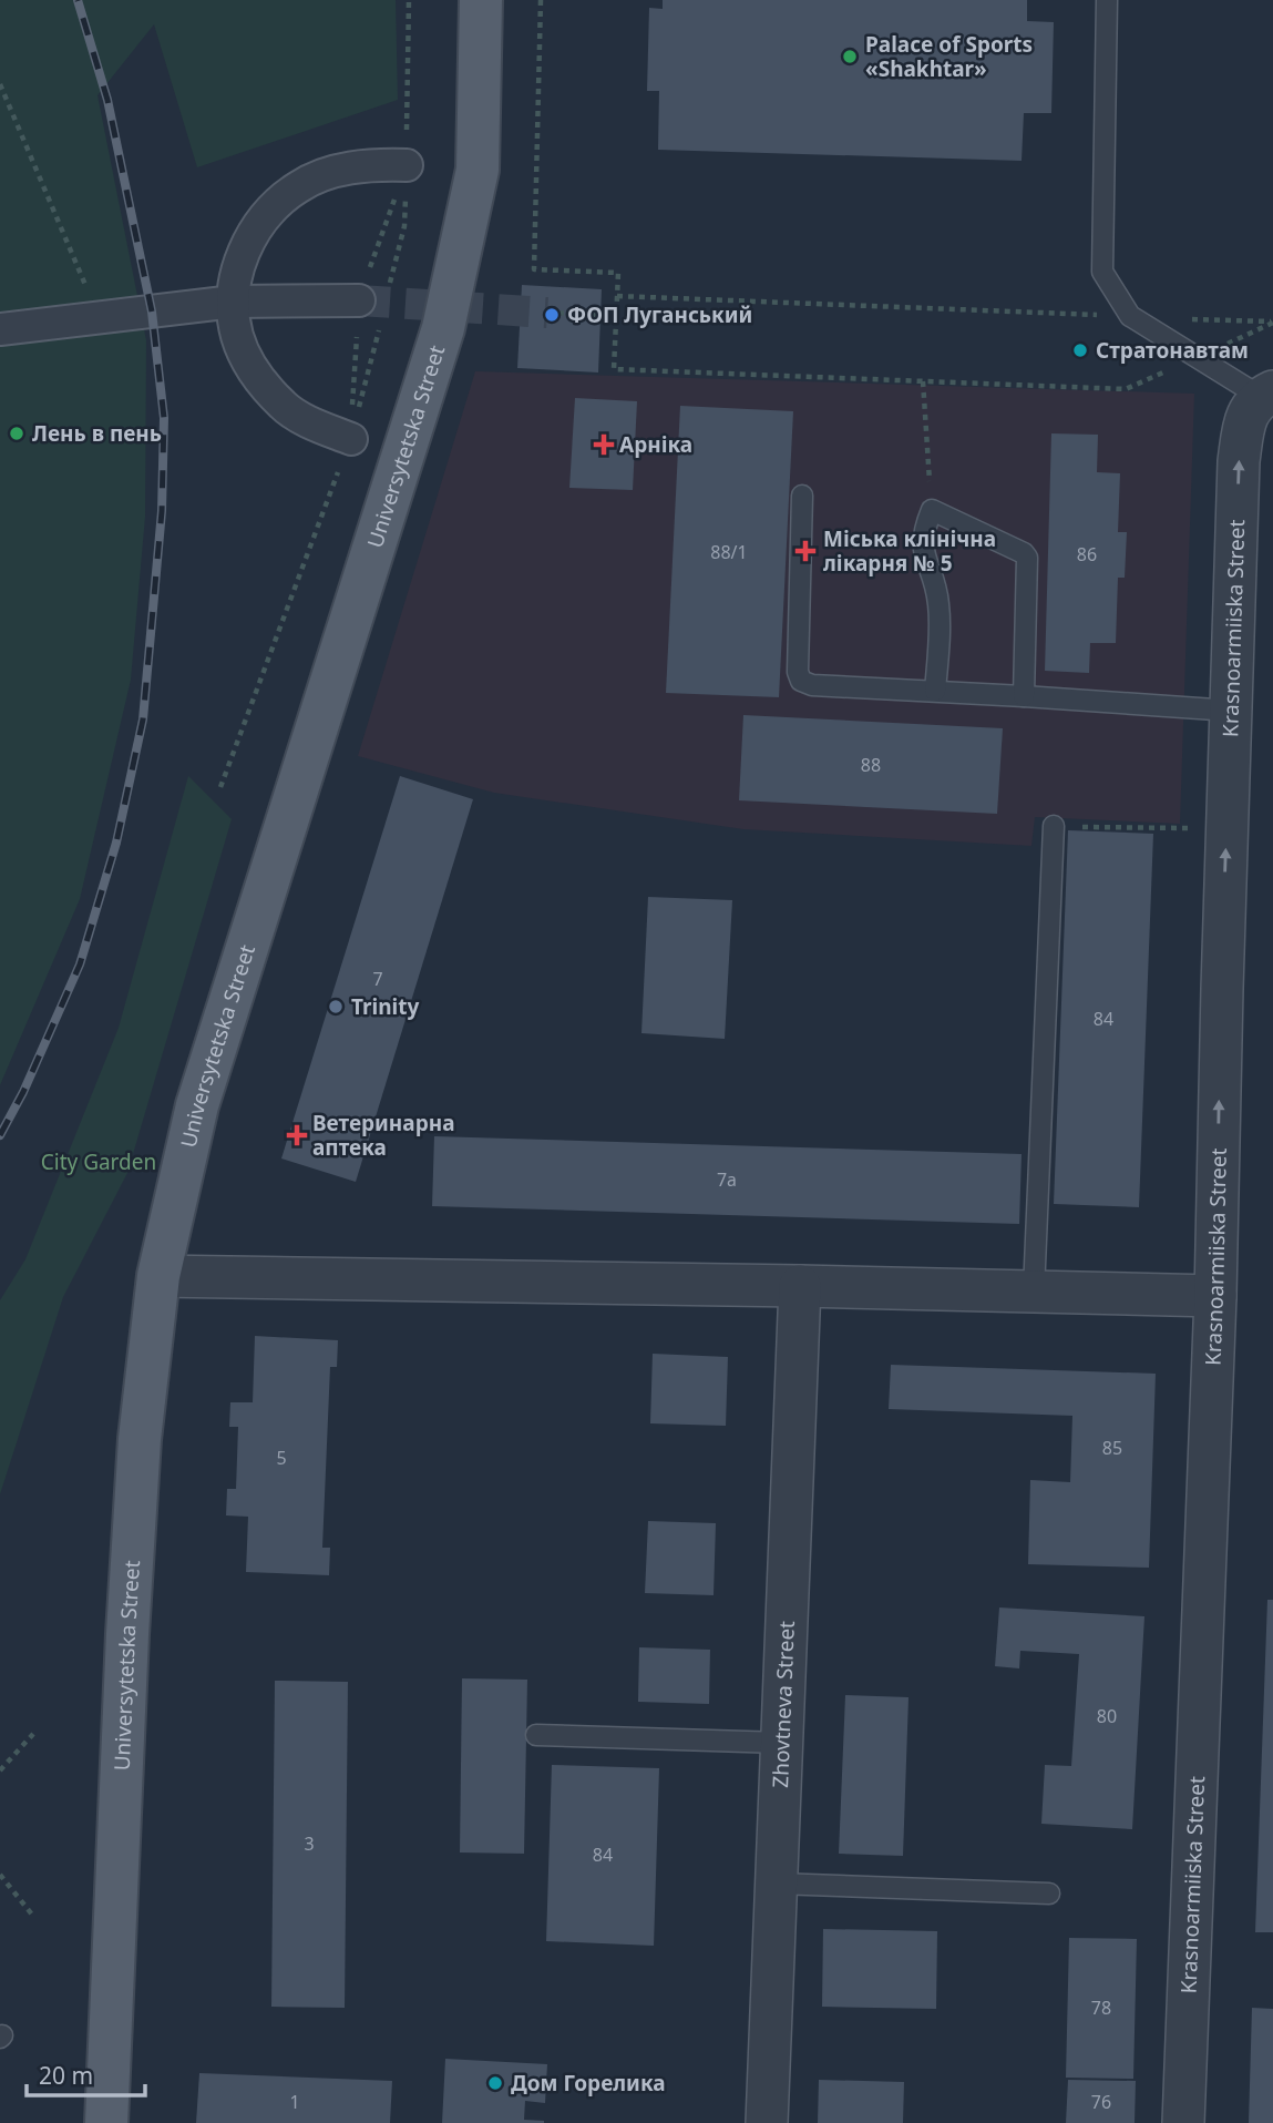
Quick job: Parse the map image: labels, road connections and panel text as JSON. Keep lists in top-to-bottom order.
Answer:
{
  "streets": {
    "main road": ["Universytetska Street"],
    "street": ["Krasnoarmiiska Street", "Zhovtneva Street"]
  },
  "one_way": ["Krasnoarmiiska Street"],
  "parks": ["City Garden"],
  "places": {
    "other": [
      "Palace of Sports «Shakhtar»",
      "ФОП Луганський",
      "Стратонавтам",
      "Лень в пень",
      "Trinity",
      "Дом Горелика"
    ],
    "health": ["Арніка", "Міська клінічна лікарня № 5", "Ветеринарна аптека"]
  },
  "house_numbers": [
    "88/1",
    "86",
    "88",
    "7",
    "84",
    "7а",
    "85",
    "5",
    "80",
    "3",
    "84",
    "78",
    "1",
    "76"
  ],
  "scale_bar": "20 m"
}
